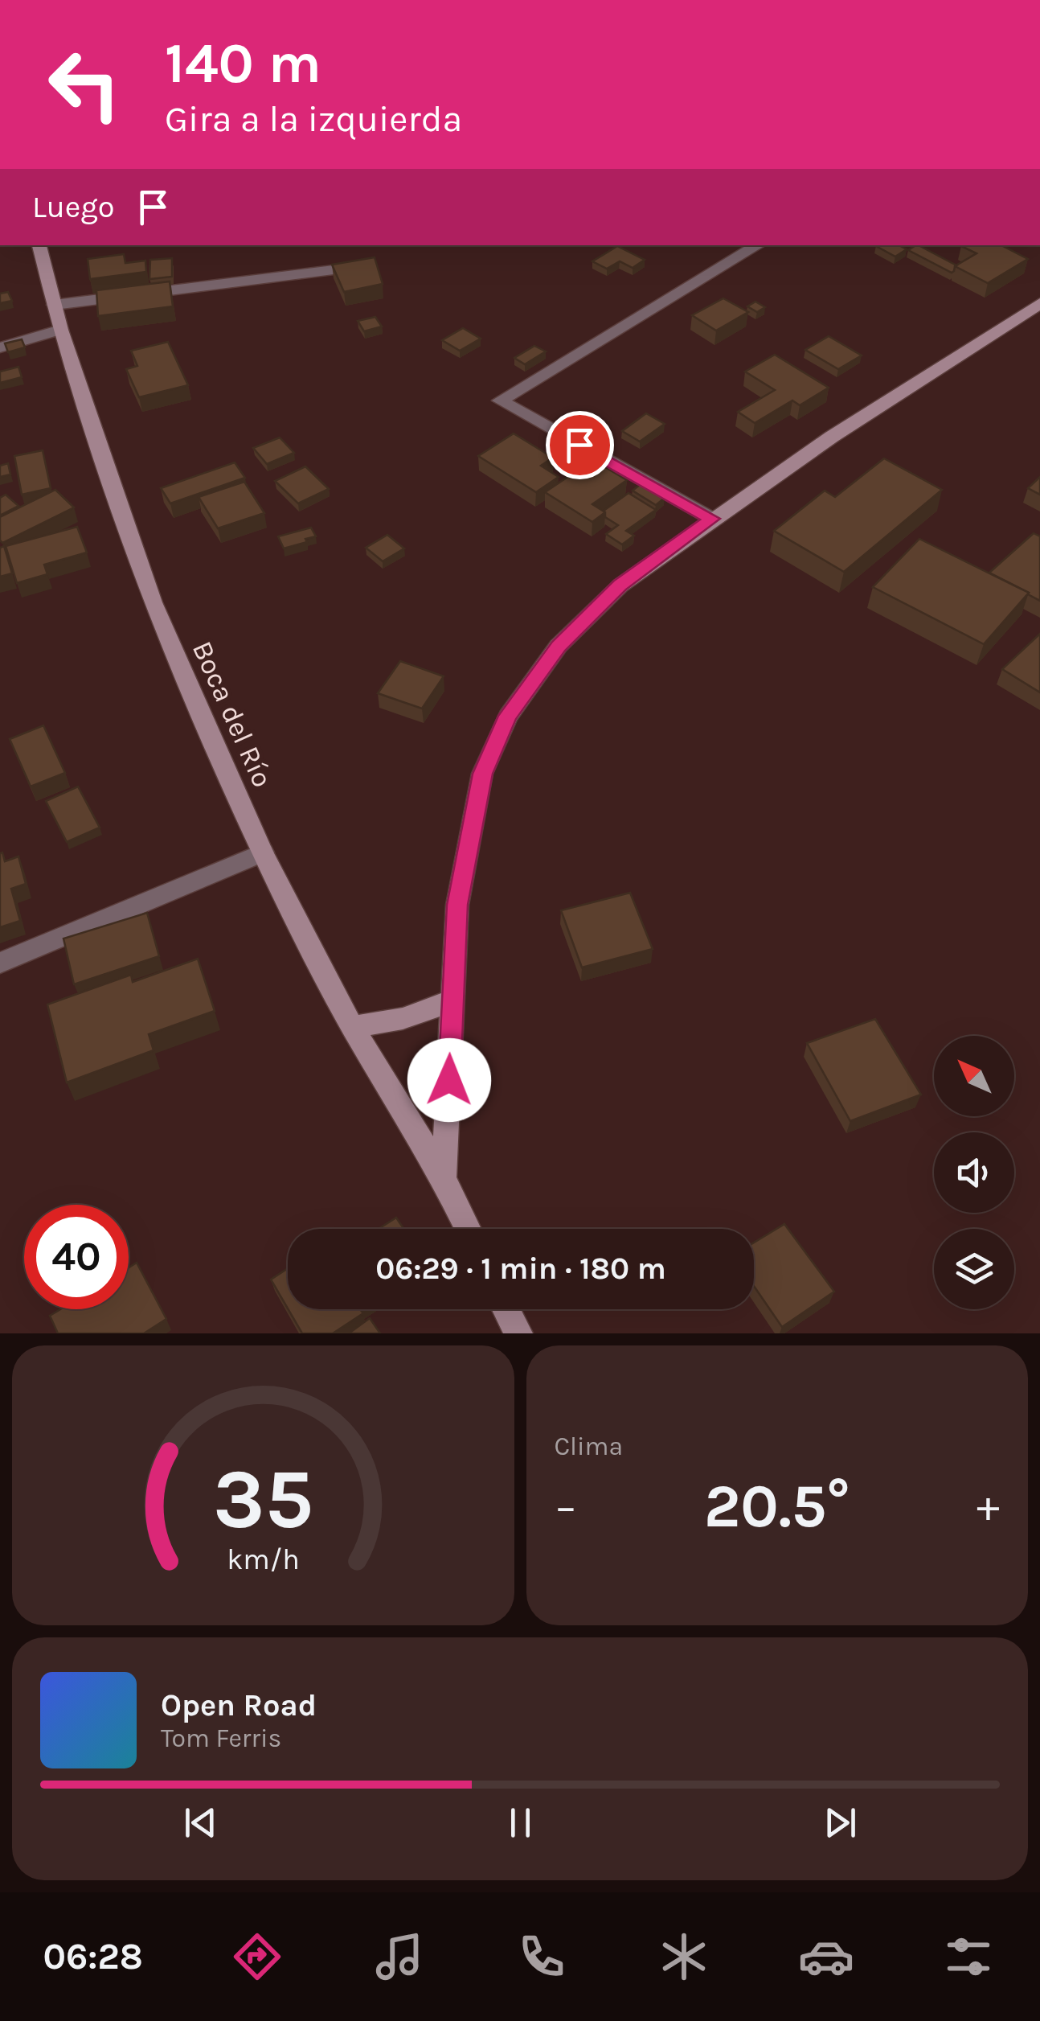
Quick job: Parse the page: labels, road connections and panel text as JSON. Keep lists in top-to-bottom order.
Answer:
{
  "streets": {
    "main road": ["Boca del Río"]
  },
  "north": "top left",
  "page": {
    "turn": ["140 m", "Gira a la izquierda"],
    "then": "Luego",
    "limit": "40",
    "trip": "06:29 · 1 min · 180 m",
    "tile": "Clima",
    "heat": ["−", "20.5°", "+"],
    "song": ["Open Road", "Tom Ferris"],
    "tabs": "06:28",
    "gauge": ["35", "km/h"]
  }
}
